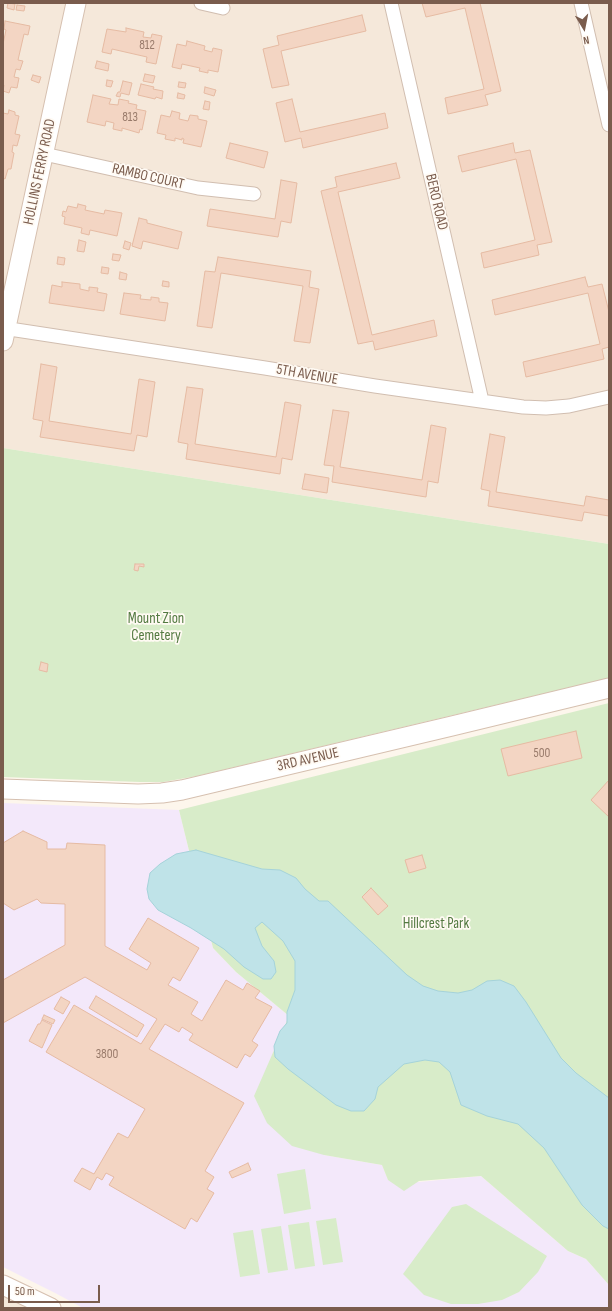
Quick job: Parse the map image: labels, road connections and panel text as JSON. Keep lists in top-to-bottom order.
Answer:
{
  "streets": {
    "street": [
      "HOLLINS FERRY ROAD",
      "RAMBO COURT",
      "BERO ROAD",
      "5TH AVENUE",
      "3RD AVENUE"
    ]
  },
  "crossings": [
    ["HOLLINS FERRY ROAD", "RAMBO COURT"],
    ["HOLLINS FERRY ROAD", "5TH AVENUE"],
    ["BERO ROAD", "5TH AVENUE"]
  ],
  "parks": ["Mount Zion Cemetery", "Hillcrest Park"],
  "house_numbers": [
    "812",
    "813",
    "500",
    "3800"
  ],
  "scale_bar": "50 m",
  "north": "bottom"
}
